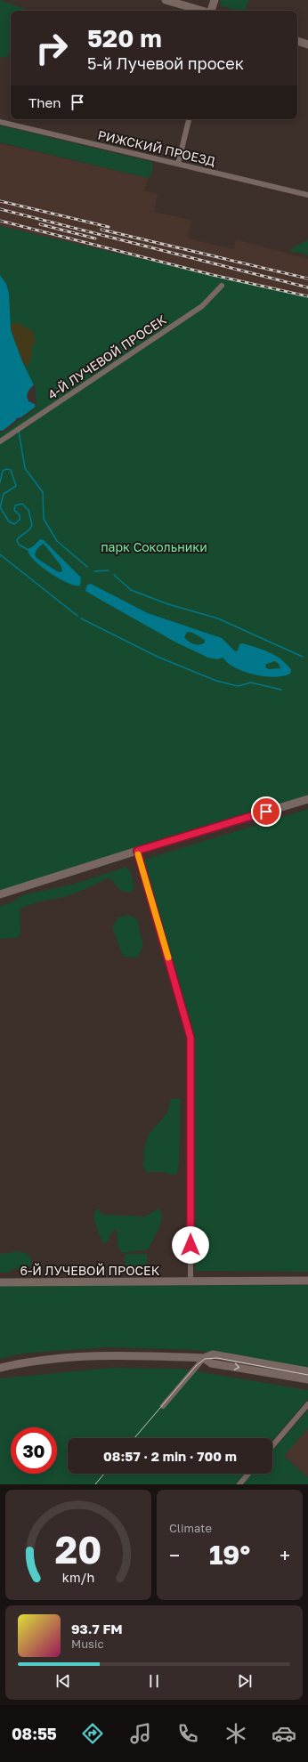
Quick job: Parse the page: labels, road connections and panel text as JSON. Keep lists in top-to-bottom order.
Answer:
{
  "streets": {
    "street": ["РИЖСКИЙ ПРОЕЗД", "4-Й ЛУЧЕВОЙ ПРОСЕК", "6-Й ЛУЧЕВОЙ ПРОСЕК"]
  },
  "parks": ["парк Сокольники"],
  "page": {
    "turn": ["520 m", "5-й Лучевой просек"],
    "then": "Then",
    "limit": "30",
    "trip": "08:57 · 2 min · 700 m",
    "tile": "Climate",
    "heat": ["−", "19°", "+"],
    "song": ["93.7 FM", "Music"],
    "tabs": "08:55",
    "gauge": ["20", "km/h"]
  }
}
